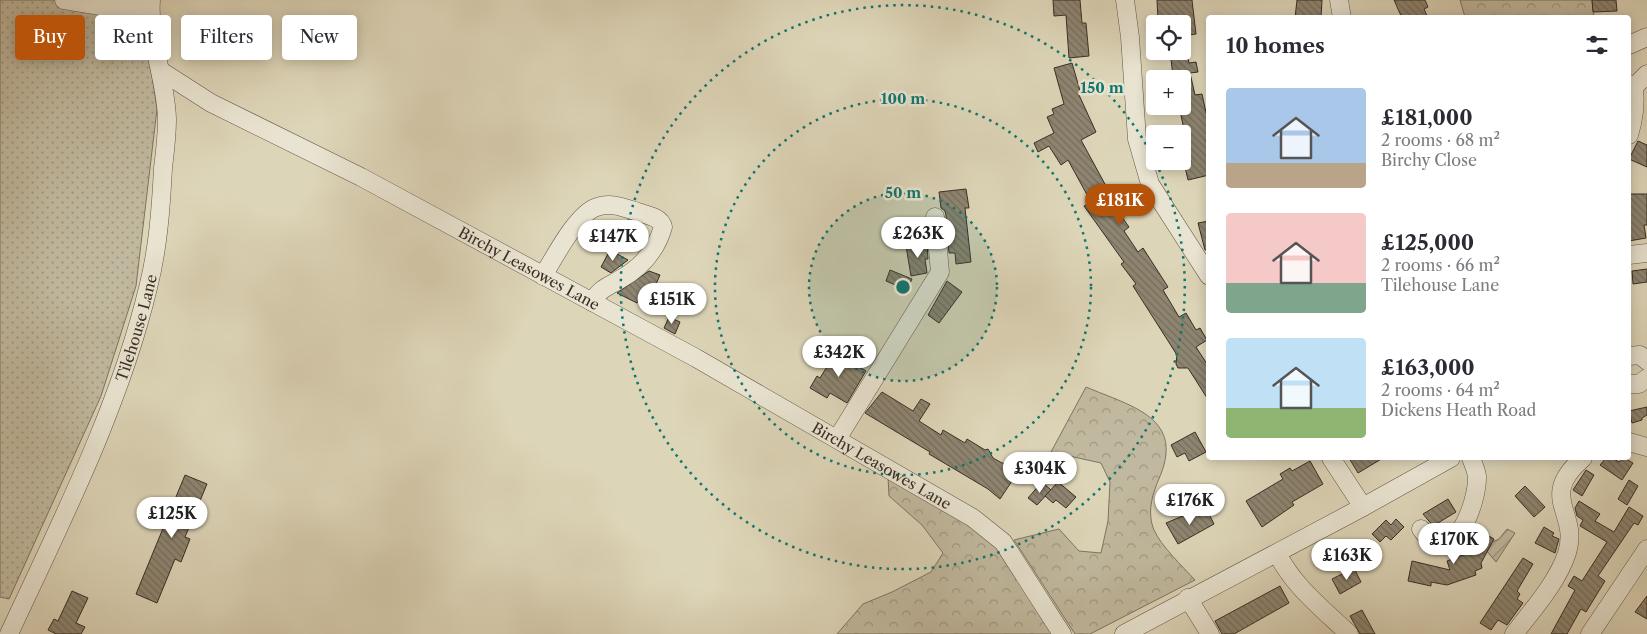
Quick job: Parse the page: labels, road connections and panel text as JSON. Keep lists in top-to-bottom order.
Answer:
{
  "streets": {
    "street": ["Birchy Leasowes Lane", "Tilehouse Lane"]
  },
  "crossings": [
    ["Birchy Leasowes Lane", "Tilehouse Lane"]
  ],
  "page": {
    "map_buttons": ["+", "−"],
    "chip": [
      "Buy",
      "Rent",
      "Filters",
      "New"
    ],
    "heading": "10 homes",
    "list": [
      {
        "name": "£181,000",
        "note": "2 rooms · 68 m² · Birchy Close"
      },
      {
        "name": "£125,000",
        "note": "2 rooms · 66 m² · Tilehouse Lane"
      },
      {
        "name": "£163,000",
        "note": "2 rooms · 64 m² · Dickens Heath Road"
      }
    ],
    "price": [
      "£181K",
      "£263K",
      "£147K",
      "£151K",
      "£342K",
      "£304K",
      "£176K",
      "£125K",
      "£170K",
      "£163K"
    ]
  },
  "rings": ["150 m", "100 m", "50 m"]
}
